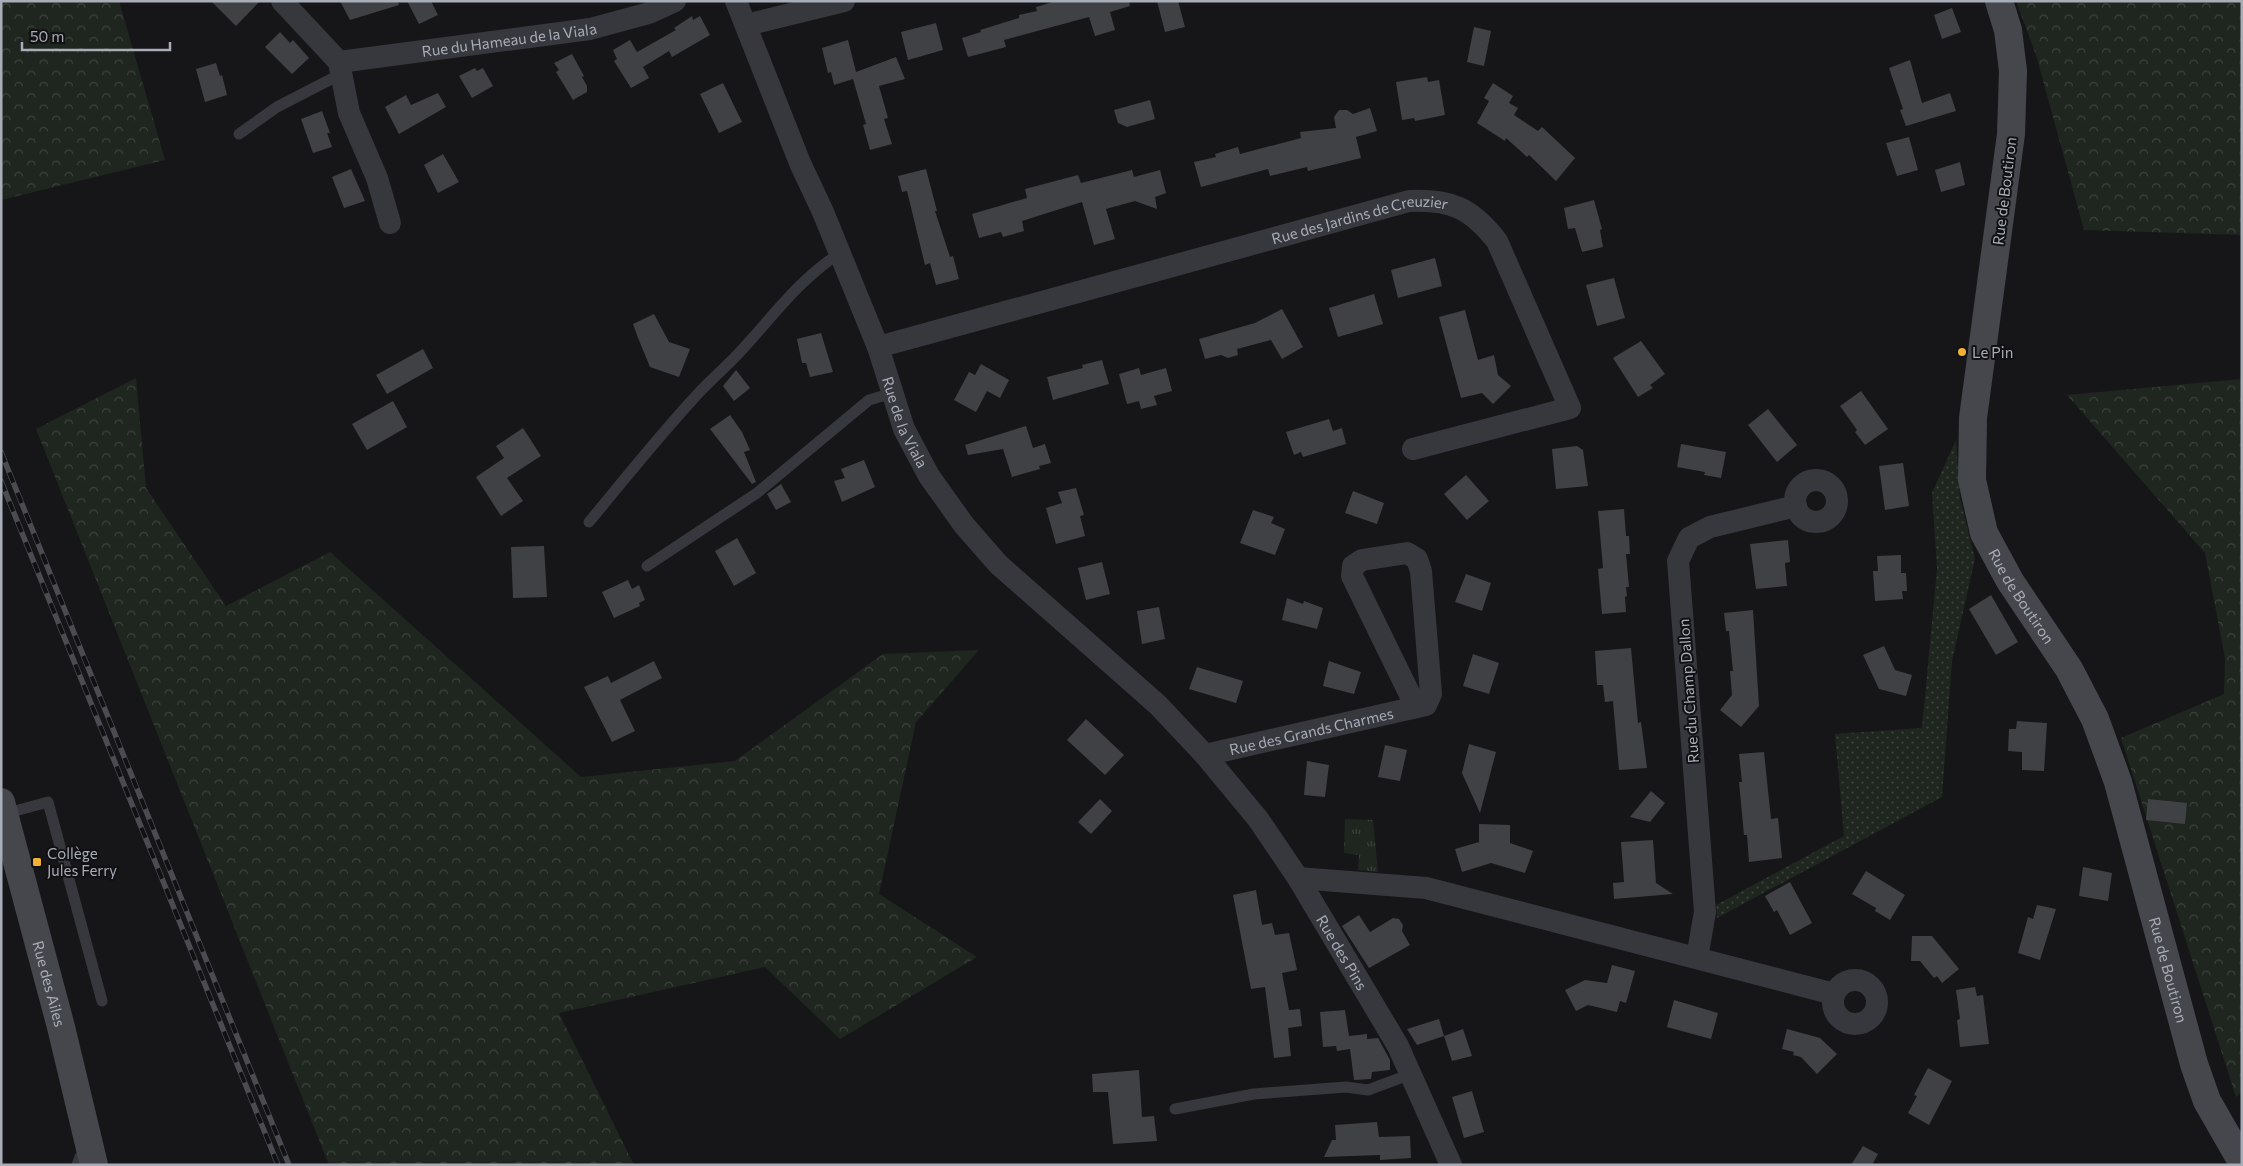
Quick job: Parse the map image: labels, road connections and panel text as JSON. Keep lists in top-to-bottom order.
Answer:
{
  "streets": {
    "main road": ["Rue de Boutiron", "Rue des Ailes"],
    "street": [
      "Rue du Hameau de la Viala",
      "Rue des Jardins de Creuzier",
      "Rue de la Viala",
      "Rue du Champ Dallon",
      "Rue des Grands Charmes",
      "Rue des Pins"
    ]
  },
  "crossings": [
    ["Rue des Jardins de Creuzier", "Rue de la Viala"],
    ["Rue de la Viala", "Rue des Grands Charmes"],
    ["Rue de la Viala", "Rue des Pins"],
    ["Rue des Grands Charmes", "Rue des Pins"]
  ],
  "places": {
    "other": ["Le Pin"],
    "transit": ["Collège Jules Ferry"]
  },
  "scale_bar": "50 m"
}
